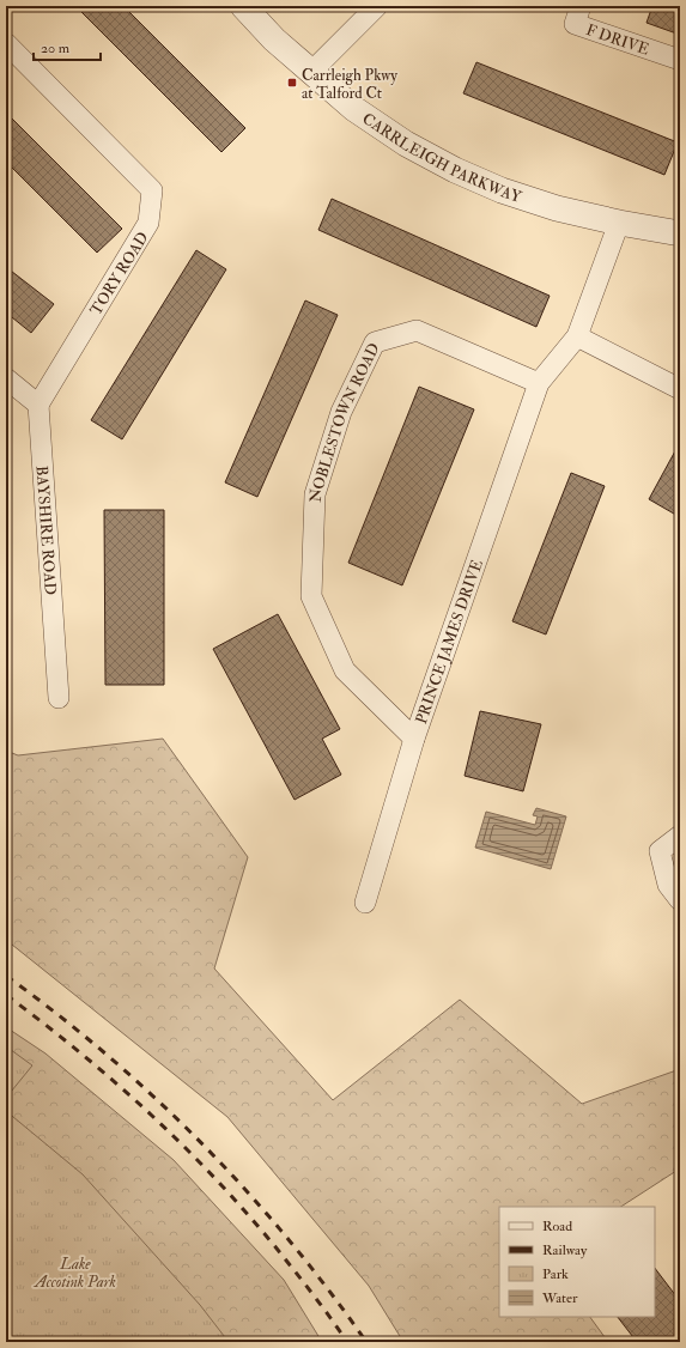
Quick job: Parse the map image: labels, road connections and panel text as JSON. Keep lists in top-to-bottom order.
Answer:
{
  "streets": {
    "street": [
      "F DRIVE",
      "CARRLEIGH PARKWAY",
      "TORY ROAD",
      "NOBLESTOWN ROAD",
      "BAYSHIRE ROAD",
      "PRINCE JAMES DRIVE"
    ]
  },
  "crossings": [
    ["TORY ROAD", "BAYSHIRE ROAD"],
    ["NOBLESTOWN ROAD", "PRINCE JAMES DRIVE"]
  ],
  "parks": ["Lake Accotink Park"],
  "places": {
    "transit": ["Carrleigh Pkwy at Talford Ct"]
  },
  "legend": [
    "Road",
    "Railway",
    "Park",
    "Water"
  ],
  "scale_bar": "20 m"
}
